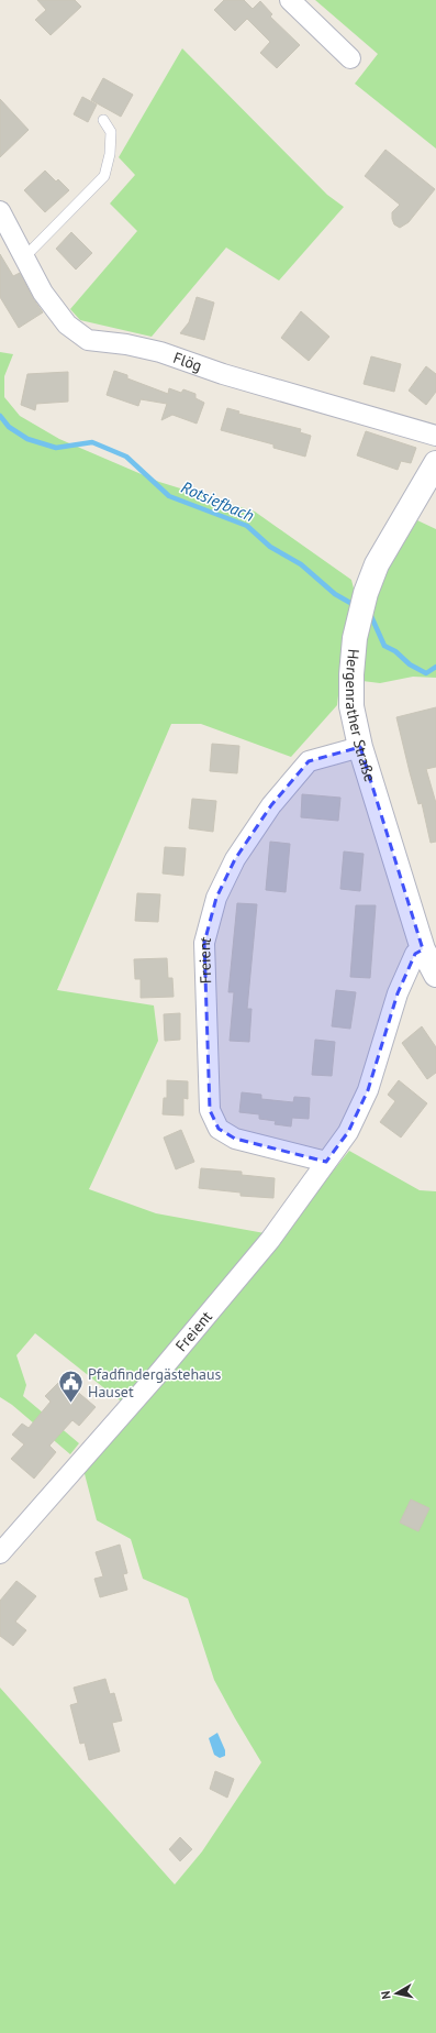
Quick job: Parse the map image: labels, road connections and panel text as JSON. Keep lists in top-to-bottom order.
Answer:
{
  "streets": {
    "street": ["Flög", "Hergenrather Straße", "Freient"]
  },
  "crossings": [
    ["Hergenrather Straße", "Freient"]
  ],
  "water": ["Rotsiefbach"],
  "places": {
    "public building": ["Pfadfindergästehaus Hauset"]
  },
  "north": "left"
}
